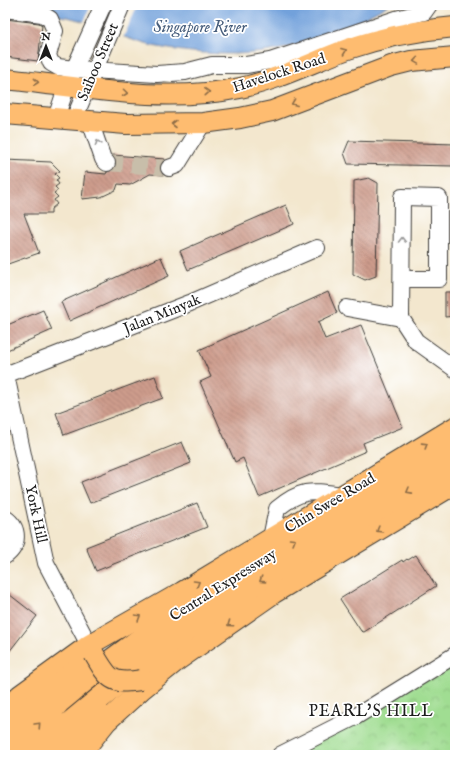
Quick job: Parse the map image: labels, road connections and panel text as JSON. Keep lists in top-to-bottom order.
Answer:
{
  "streets": {
    "highway": ["Central Expressway"],
    "main road": ["Havelock Road", "Chin Swee Road"],
    "street": ["Saiboo Street", "Jalan Minyak", "York Hill"]
  },
  "crossings": [
    ["Saiboo Street", "Havelock Road"],
    ["Jalan Minyak", "York Hill"],
    ["Chin Swee Road", "York Hill"]
  ],
  "districts": ["PEARL'S HILL"],
  "water": ["Singapore River"],
  "north": "top"
}
